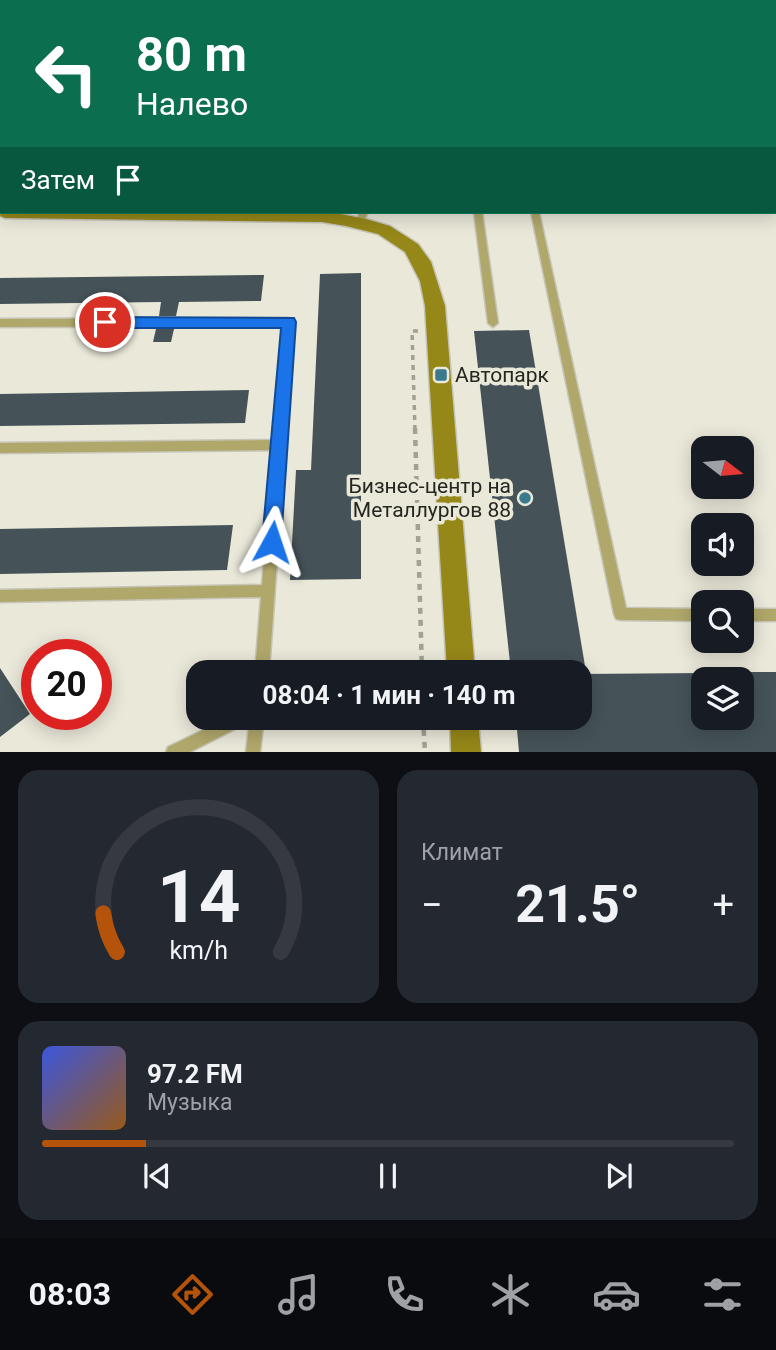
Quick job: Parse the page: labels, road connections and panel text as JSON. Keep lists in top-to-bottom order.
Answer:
{
  "places": {
    "transit": ["Автопарк"],
    "other": ["Бизнес-центр на Металлургов 88"]
  },
  "north": "right",
  "page": {
    "turn": ["80 m", "Налево"],
    "then": "Затем",
    "limit": "20",
    "trip": "08:04 · 1 мин · 140 m",
    "tile": "Климат",
    "heat": ["−", "21.5°", "+"],
    "song": ["97.2 FM", "Музыка"],
    "tabs": "08:03",
    "gauge": ["14", "km/h"]
  }
}
